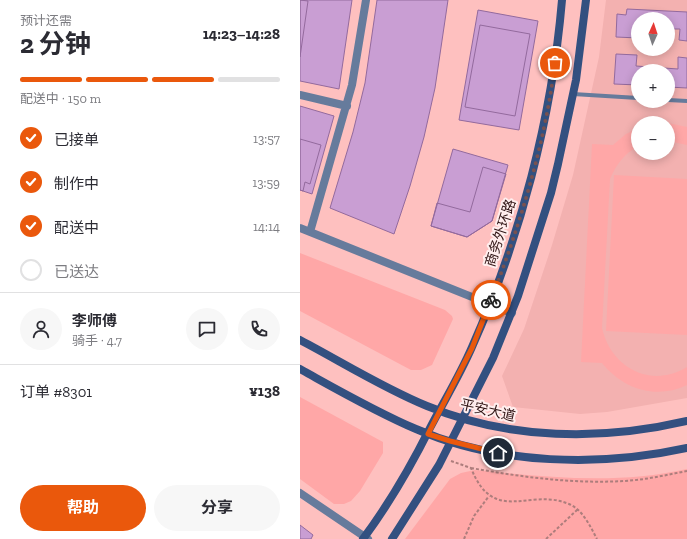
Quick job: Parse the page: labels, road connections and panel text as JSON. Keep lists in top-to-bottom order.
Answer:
{
  "streets": {
    "street": ["商务外环路", "平安大道"]
  },
  "crossings": [
    ["商务外环路", "平安大道"]
  ],
  "north": "top",
  "page": {
    "heading": ["2 分钟", "预计还需", "14:23–14:28"],
    "panel": [
      "李师傅",
      "骑手 · 4.7",
      "订单 #8301",
      "¥138"
    ],
    "map_buttons": ["+", "−"],
    "bar": "配送中 · 150 m",
    "list": [
      ["已接单", "13:57"],
      ["制作中", "13:59"],
      ["配送中", "14:14"],
      "已送达"
    ],
    "buttons": ["帮助", "分享"]
  }
}
